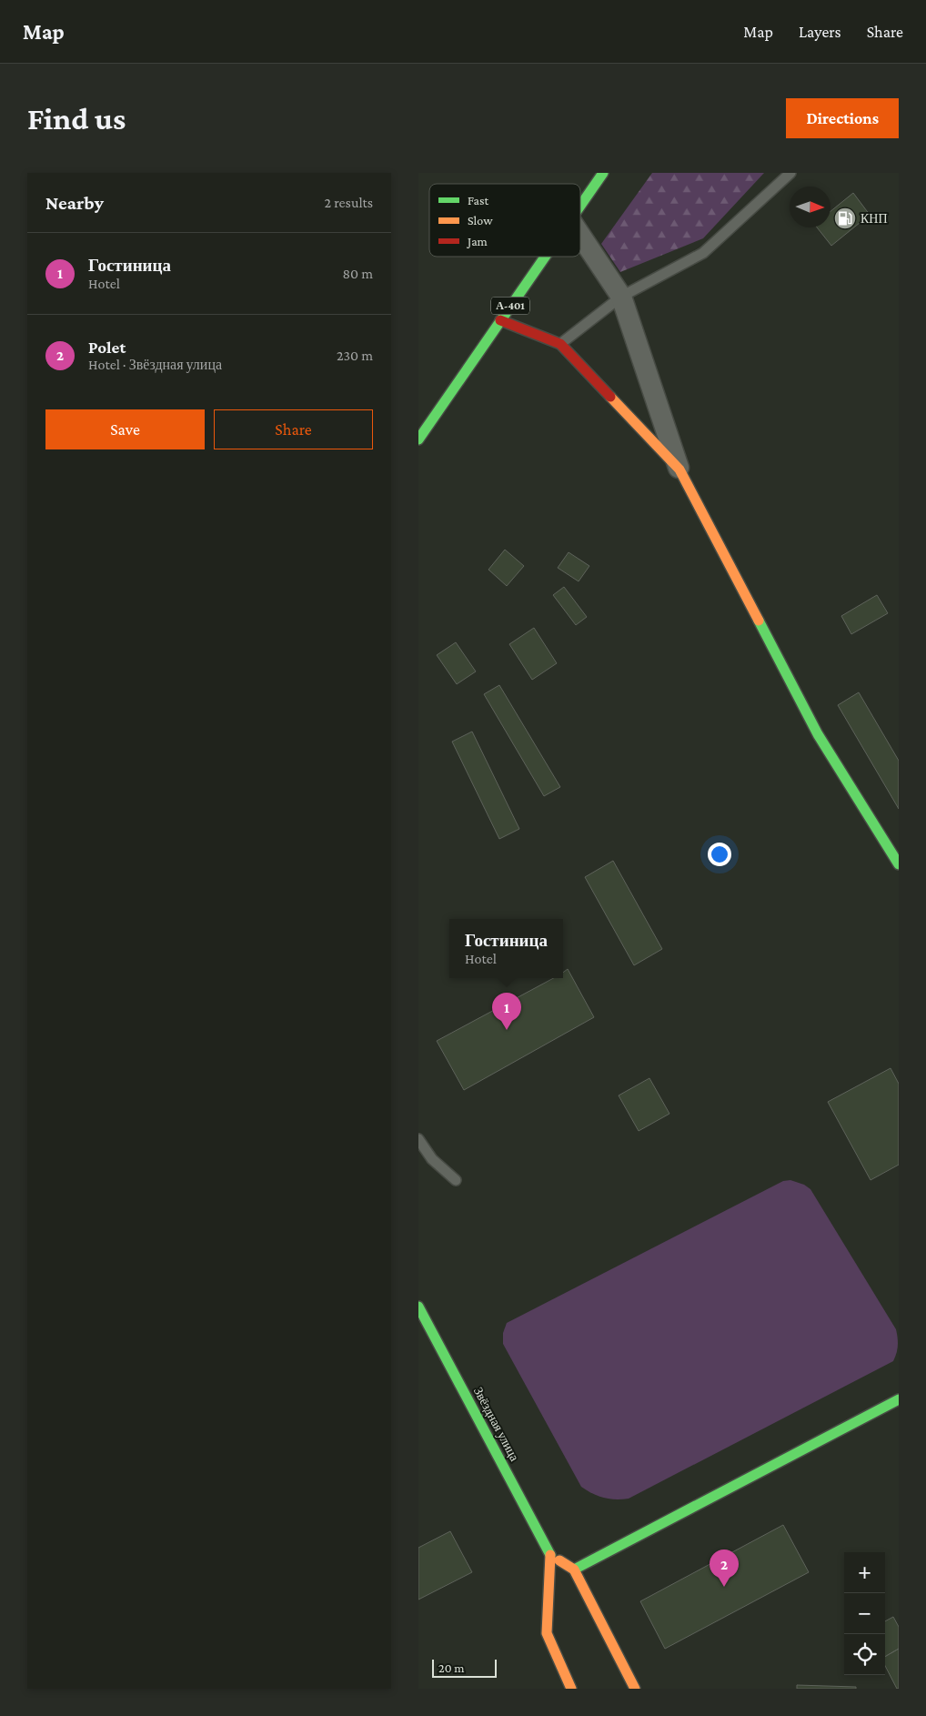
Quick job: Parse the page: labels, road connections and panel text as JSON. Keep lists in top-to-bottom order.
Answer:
{
  "streets": {
    "street": ["А-401", "Звёздная улица"]
  },
  "places": {
    "fuel station": ["КНП"]
  },
  "legend": ["Fast", "Slow", "Jam"],
  "scale_bar": "20 m",
  "north": "right",
  "page": {
    "header": "Map",
    "nav": ["Map", "Layers", "Share"],
    "buttons": [
      "Directions",
      ["Save", "Share"]
    ],
    "title": "Find us",
    "heading": ["Nearby", "2 results"],
    "list": [
      {
        "mark": "1",
        "name": "Гостиница",
        "note": "Hotel",
        "value": "80 m"
      },
      {
        "mark": "2",
        "name": "Polet",
        "note": "Hotel · Звёздная улица",
        "value": "230 m"
      }
    ],
    "popup": ["Гостиница", "Hotel"],
    "pins": ["1", "2"],
    "map_buttons": ["+", "−"],
    "scale": "20 m"
  }
}
